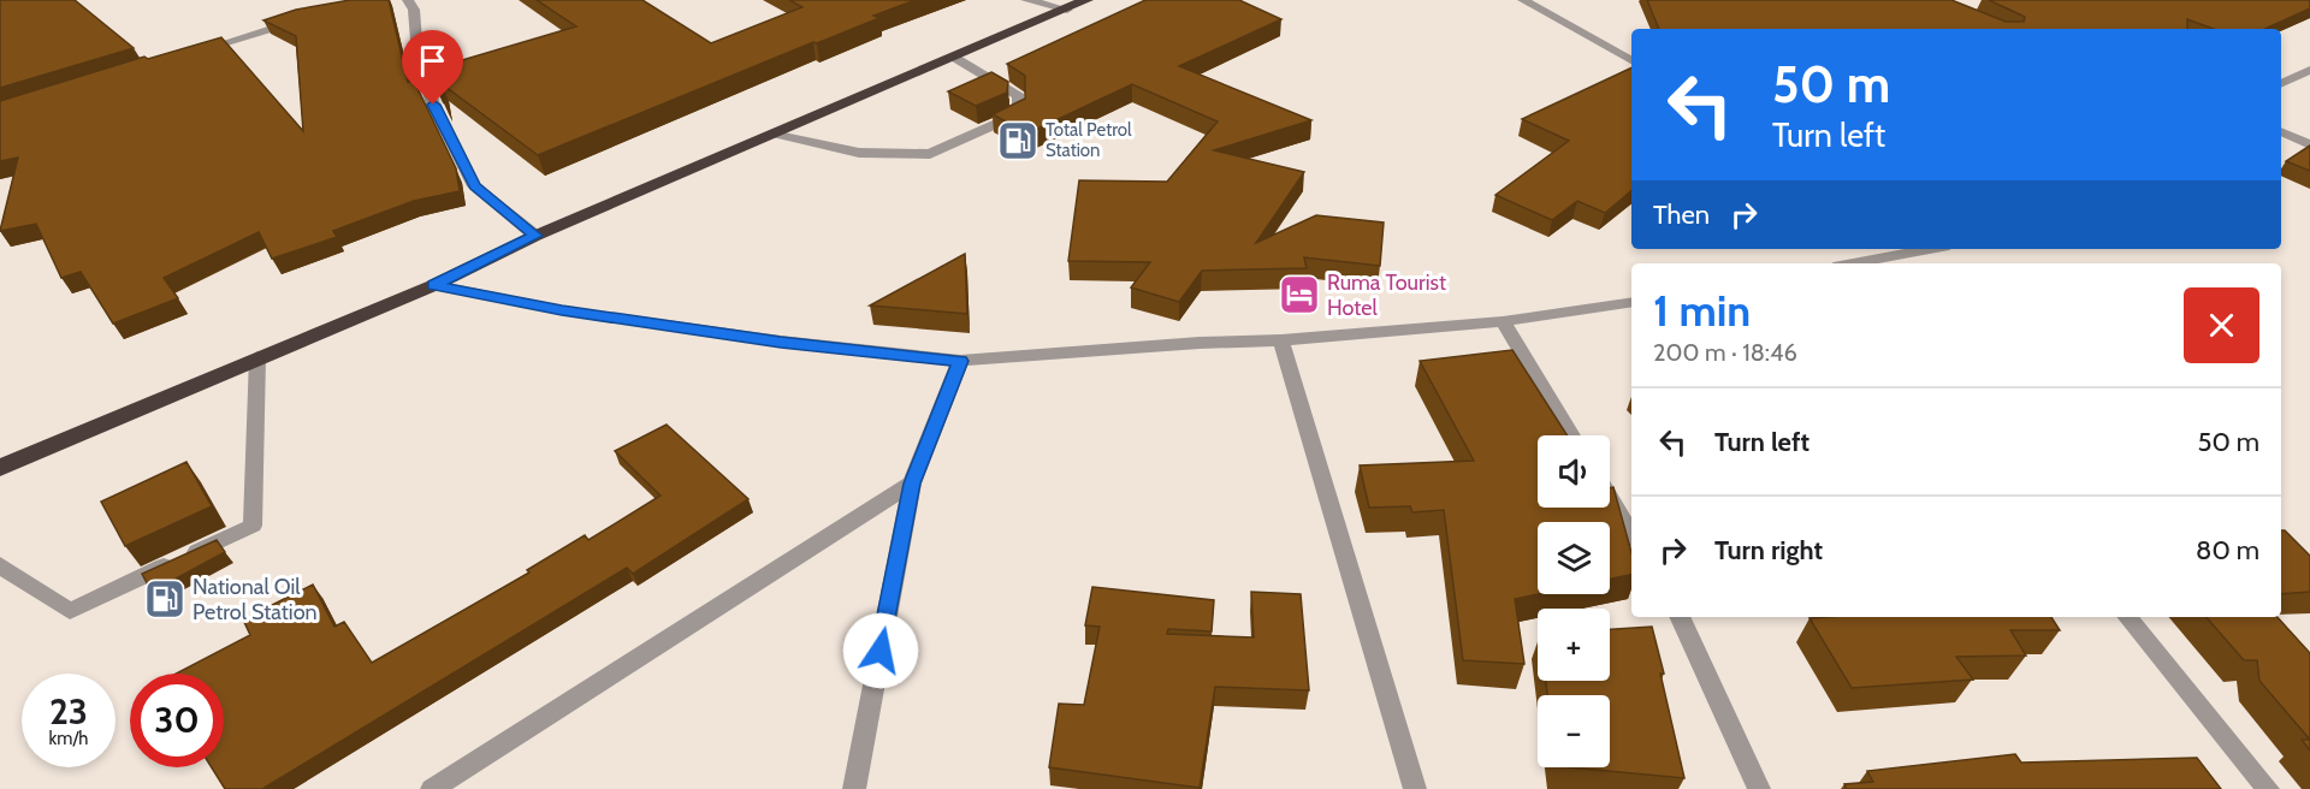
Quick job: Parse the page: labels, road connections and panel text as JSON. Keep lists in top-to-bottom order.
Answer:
{
  "places": {
    "fuel station": ["Total Petrol Station", "National Oil Petrol Station"],
    "hotel": ["Ruma Tourist Hotel"]
  },
  "page": {
    "turn": ["50 m", "Turn left"],
    "then": "Then",
    "heading": ["1 min", "200 m · 18:46"],
    "list": [
      {
        "name": "Turn left",
        "value": "50 m"
      },
      {
        "name": "Turn right",
        "value": "80 m"
      }
    ],
    "map_buttons": ["+", "−"],
    "speed": "23 km/h",
    "limit": "30"
  }
}
